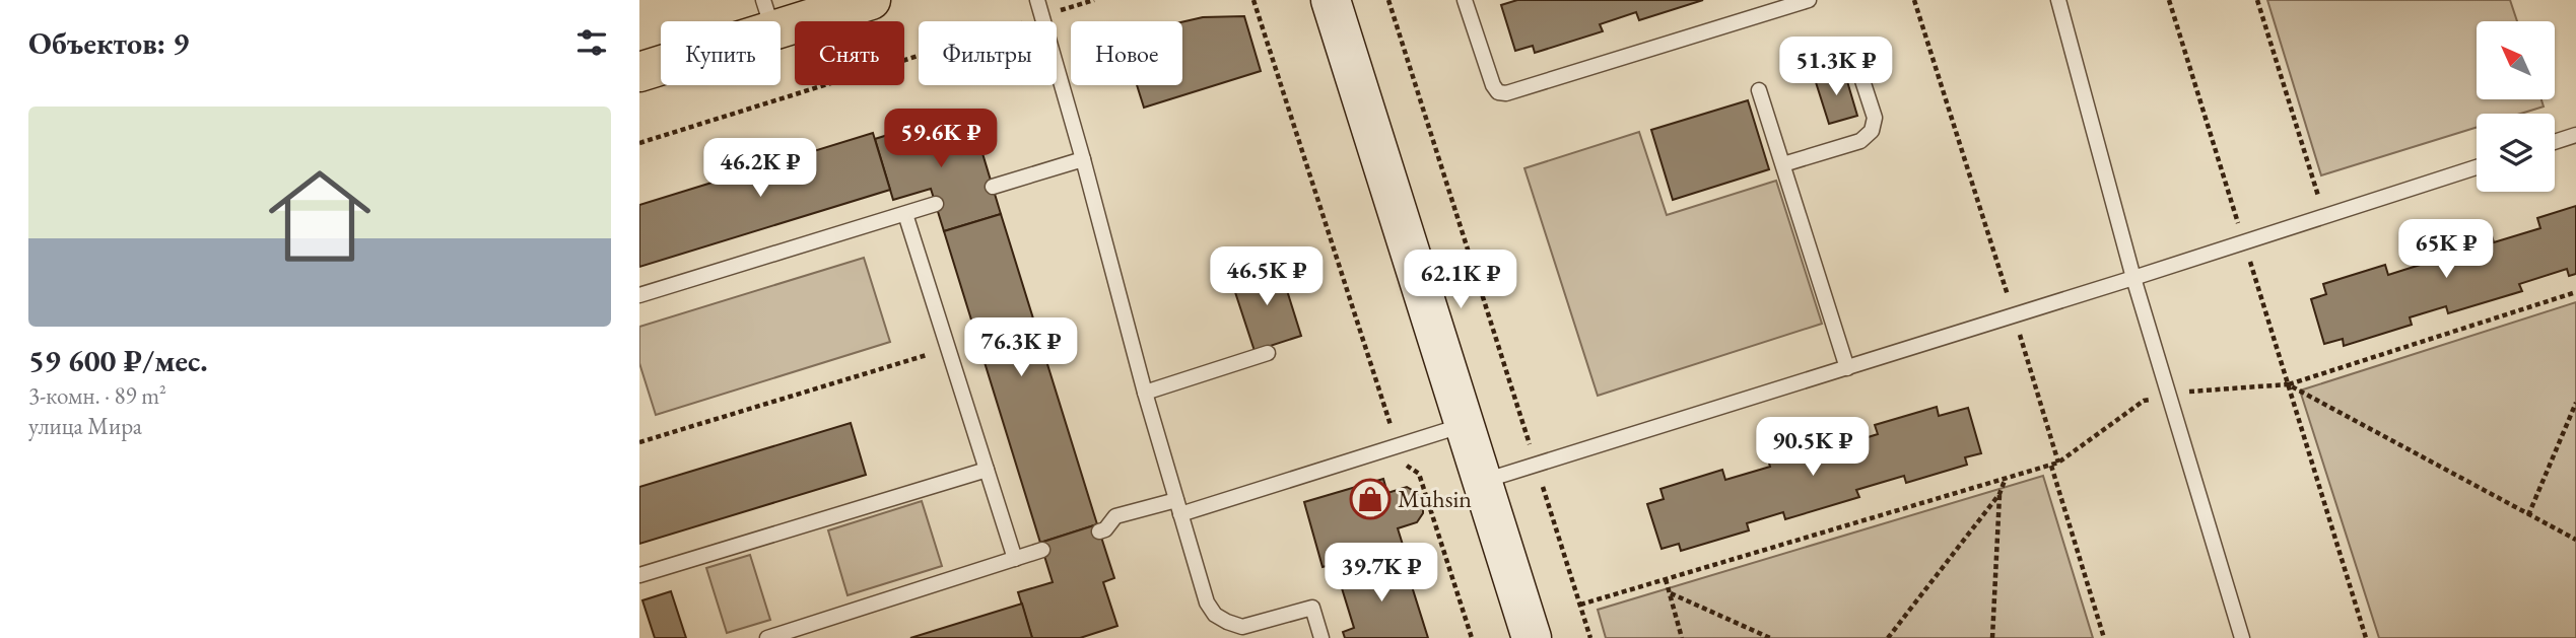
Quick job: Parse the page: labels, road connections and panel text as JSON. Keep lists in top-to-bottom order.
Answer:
{
  "places": {
    "shop": ["Muhsin"]
  },
  "north": "top left",
  "page": {
    "heading": "Объектов: 9",
    "chip": [
      "Купить",
      "Снять",
      "Фильтры",
      "Новое"
    ],
    "price": [
      "51.3K ₽",
      "59.6K ₽",
      "46.2K ₽",
      "65K ₽",
      "46.5K ₽",
      "62.1K ₽",
      "76.3K ₽",
      "90.5K ₽",
      "39.7K ₽"
    ],
    "list": [
      {
        "name": "59 600 ₽/мес.",
        "note": "3-комн. · 89 m² · улица Мира"
      }
    ]
  }
}
